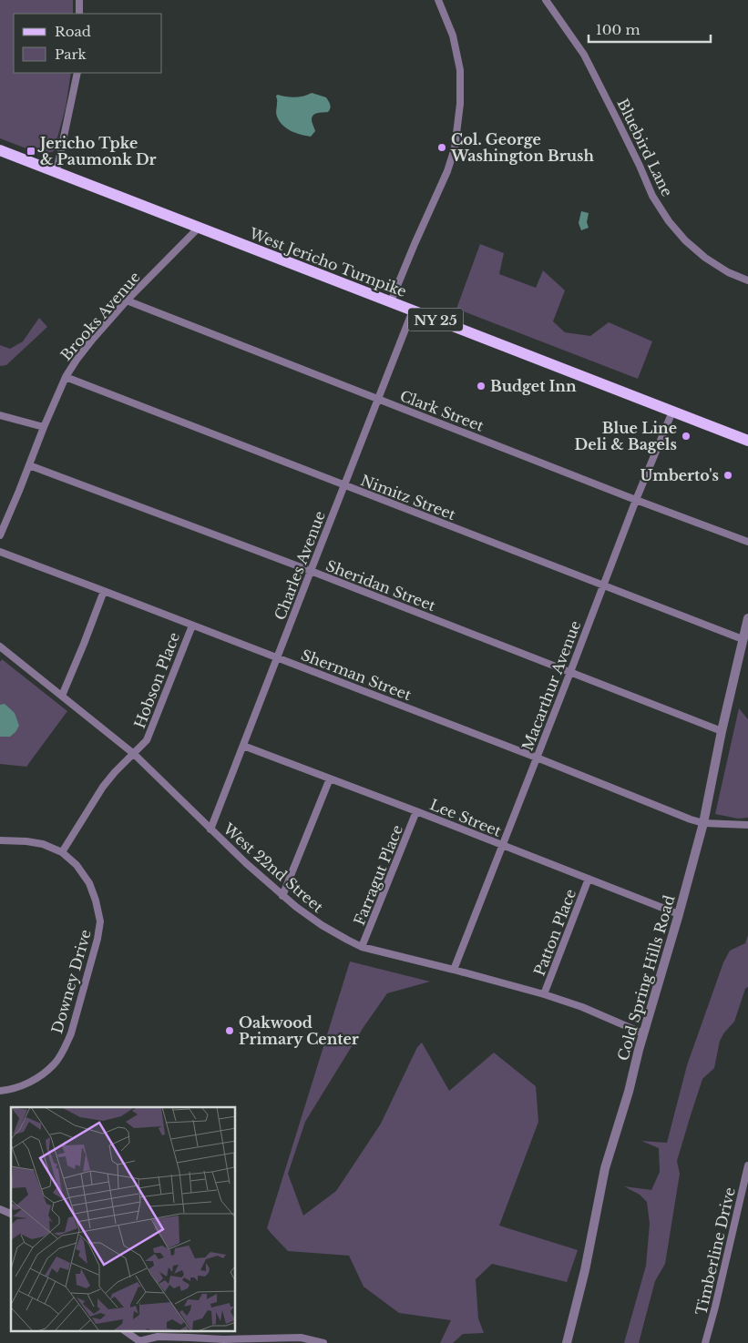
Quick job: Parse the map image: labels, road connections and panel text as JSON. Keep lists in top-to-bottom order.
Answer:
{
  "streets": {
    "main road": ["West Jericho Turnpike", "NY 25"],
    "street": [
      "Bluebird Lane",
      "Brooks Avenue",
      "Clark Street",
      "Nimitz Street",
      "Charles Avenue",
      "Sheridan Street",
      "Sherman Street",
      "Hobson Place",
      "Macarthur Avenue",
      "Lee Street",
      "West 22nd Street",
      "Farragut Place",
      "Patton Place",
      "Cold Spring Hills Road",
      "Downey Drive",
      "Timberline Drive"
    ]
  },
  "crossings": [
    ["West Jericho Turnpike", "Brooks Avenue"],
    ["West Jericho Turnpike", "Charles Avenue"],
    ["West Jericho Turnpike", "Macarthur Avenue"],
    ["Brooks Avenue", "Clark Street"],
    ["Brooks Avenue", "Nimitz Street"],
    ["Brooks Avenue", "Sheridan Street"],
    ["Clark Street", "Charles Avenue"],
    ["Clark Street", "Macarthur Avenue"],
    ["Nimitz Street", "Charles Avenue"],
    ["Nimitz Street", "Macarthur Avenue"],
    ["Nimitz Street", "Cold Spring Hills Road"],
    ["Charles Avenue", "Sheridan Street"],
    ["Charles Avenue", "Sherman Street"],
    ["Charles Avenue", "Lee Street"],
    ["Charles Avenue", "West 22nd Street"],
    ["Sheridan Street", "Macarthur Avenue"],
    ["Sheridan Street", "Cold Spring Hills Road"],
    ["Sherman Street", "Hobson Place"],
    ["Sherman Street", "Macarthur Avenue"],
    ["Sherman Street", "Cold Spring Hills Road"],
    ["Hobson Place", "West 22nd Street"],
    ["Hobson Place", "Downey Drive"],
    ["Macarthur Avenue", "Lee Street"],
    ["Macarthur Avenue", "West 22nd Street"],
    ["Lee Street", "Farragut Place"],
    ["Lee Street", "Patton Place"],
    ["Lee Street", "Cold Spring Hills Road"],
    ["West 22nd Street", "Farragut Place"],
    ["West 22nd Street", "Patton Place"],
    ["West 22nd Street", "Cold Spring Hills Road"]
  ],
  "places": {
    "other": [
      "Col. George Washington Brush",
      "Budget Inn",
      "Blue Line Deli & Bagels",
      "Umberto's",
      "Oakwood Primary Center"
    ],
    "transit": ["Jericho Tpke & Paumonk Dr"]
  },
  "legend": ["Road", "Park"],
  "scale_bar": "100 m"
}
